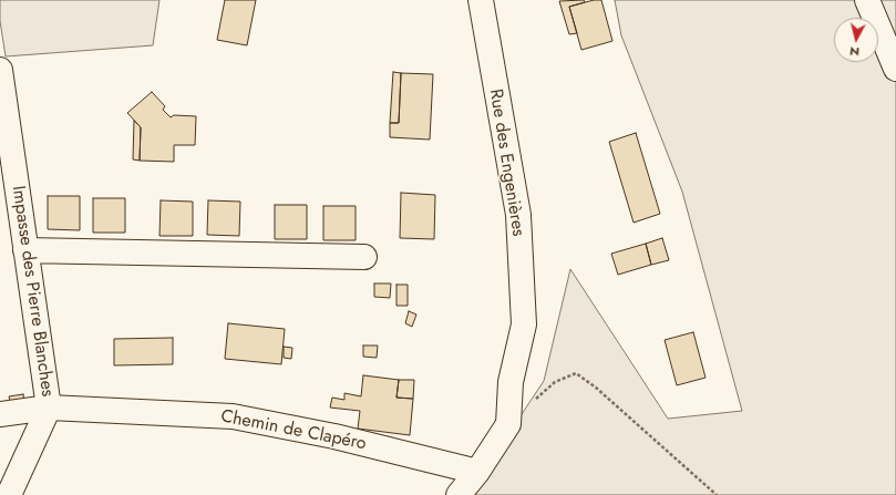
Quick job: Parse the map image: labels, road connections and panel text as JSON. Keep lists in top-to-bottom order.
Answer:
{
  "streets": {
    "street": ["Rue des Engenières", "Impasse des Pierre Blanches", "Chemin de Clapéro"]
  },
  "crossings": [
    ["Impasse des Pierre Blanches", "Chemin de Clapéro"]
  ],
  "north": "bottom"
}
